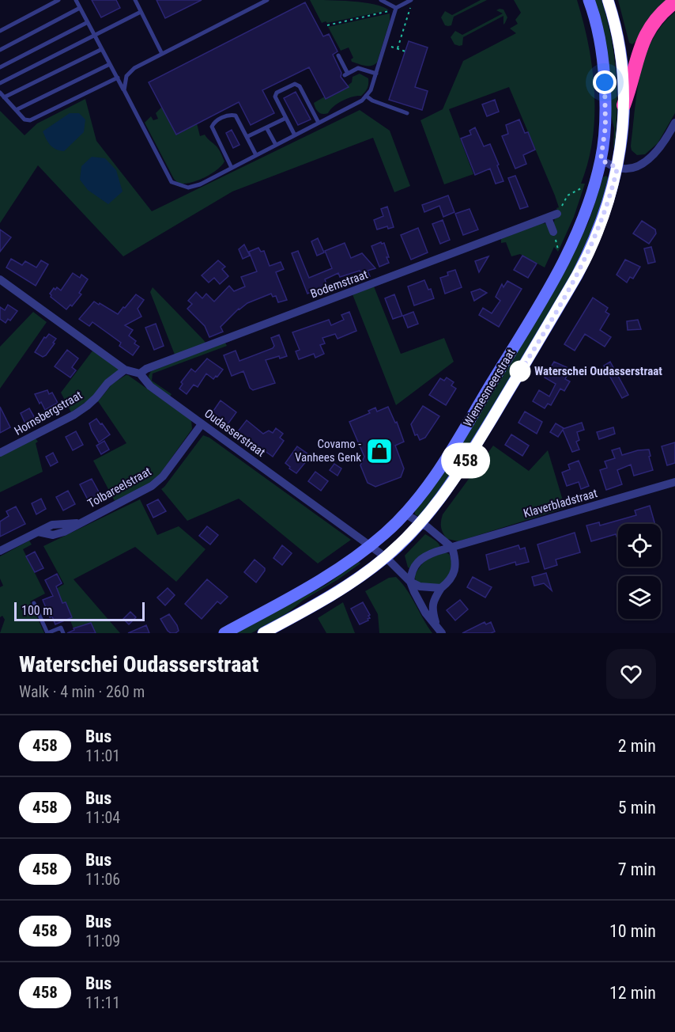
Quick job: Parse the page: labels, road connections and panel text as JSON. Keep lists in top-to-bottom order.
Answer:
{
  "streets": {
    "main road": ["Wiemesmeerstraat"],
    "street": [
      "Bodemstraat",
      "Hornsbergstraat",
      "Oudasserstraat",
      "Tolbareelstraat",
      "Klaverbladstraat"
    ]
  },
  "crossings": [
    ["Bodemstraat", "Oudasserstraat"],
    ["Wiemesmeerstraat", "Oudasserstraat"],
    ["Oudasserstraat", "Tolbareelstraat"],
    ["Oudasserstraat", "Klaverbladstraat"]
  ],
  "places": {
    "other": ["Waterschei Oudasserstraat"],
    "shop": ["Covamo - Vanhees Genk"]
  },
  "lines": ["bus line 458"],
  "scale_bar": "100 m",
  "page": {
    "on_map": "458",
    "scale": "100 m",
    "heading": ["Waterschei Oudasserstraat", "Walk · 4 min · 260 m"],
    "list": [
      {
        "mark": "458",
        "name": "Bus",
        "note": "11:01",
        "value": "2 min"
      },
      {
        "mark": "458",
        "name": "Bus",
        "note": "11:04",
        "value": "5 min"
      },
      {
        "mark": "458",
        "name": "Bus",
        "note": "11:06",
        "value": "7 min"
      },
      {
        "mark": "458",
        "name": "Bus",
        "note": "11:09",
        "value": "10 min"
      },
      {
        "mark": "458",
        "name": "Bus",
        "note": "11:11",
        "value": "12 min"
      }
    ]
  }
}
